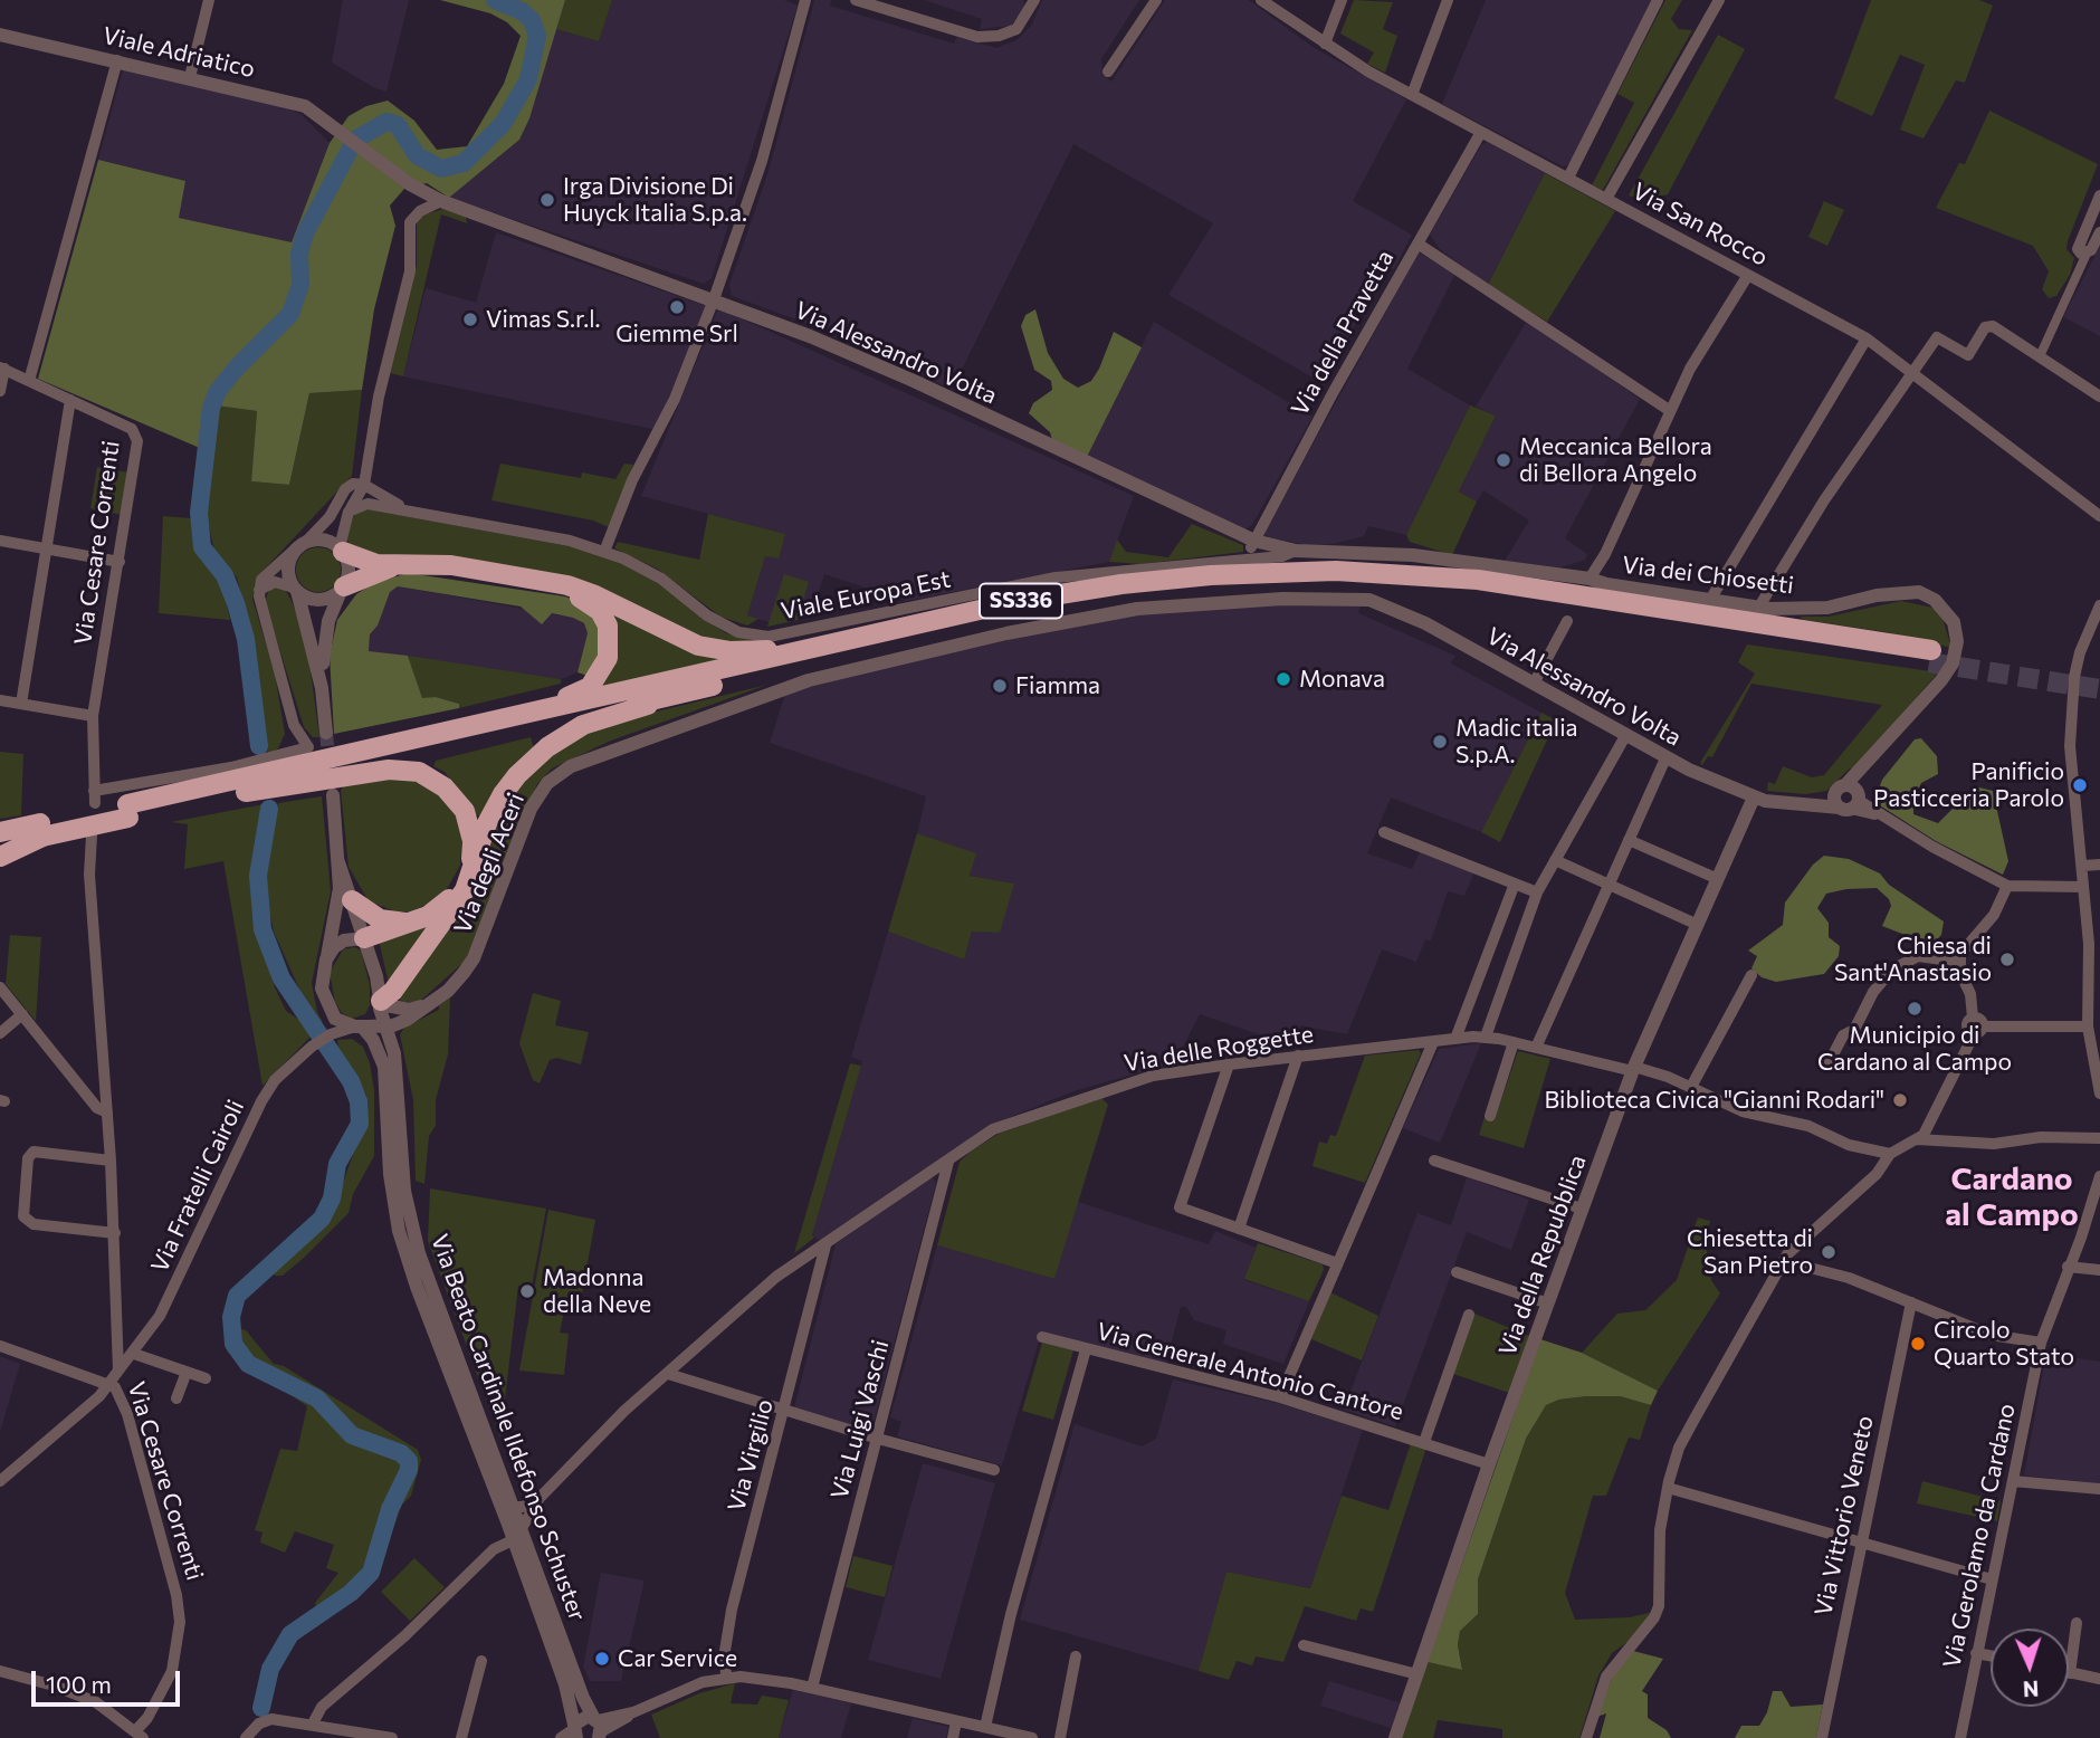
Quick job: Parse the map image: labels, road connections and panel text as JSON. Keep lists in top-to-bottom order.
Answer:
{
  "streets": {
    "highway": ["SS336"],
    "street": [
      "Viale Adriatico",
      "Via San Rocco",
      "Via della Pravetta",
      "Via Alessandro Volta",
      "Via Cesare Correnti",
      "Via dei Chiosetti",
      "Viale Europa Est",
      "Via degli Aceri",
      "Via delle Roggette",
      "Via Fratelli Cairoli",
      "Via della Repubblica",
      "Via Generale Antonio Cantore",
      "Via Luigi Vaschi",
      "Via Beato Cardinale Ildefonso Schuster",
      "Via Virgilio",
      "Via Vittorio Veneto",
      "Via Gerolamo da Cardano"
    ]
  },
  "crossings": [
    ["Viale Adriatico", "Via Alessandro Volta"],
    ["Via San Rocco", "Via della Pravetta"],
    ["Via San Rocco", "Via dei Chiosetti"],
    ["Via della Pravetta", "Via Alessandro Volta"],
    ["Via della Pravetta", "Viale Europa Est"],
    ["Via Alessandro Volta", "Via dei Chiosetti"],
    ["Via Alessandro Volta", "Viale Europa Est"],
    ["Via Alessandro Volta", "Via degli Aceri"],
    ["Via Alessandro Volta", "Via della Repubblica"],
    ["Via Cesare Correnti", "Via Fratelli Cairoli"],
    ["Via delle Roggette", "Via della Repubblica"],
    ["Via delle Roggette", "Via Luigi Vaschi"],
    ["Via delle Roggette", "Via Virgilio"],
    ["Via Fratelli Cairoli", "Via Beato Cardinale Ildefonso Schuster"],
    ["Via della Repubblica", "Via Generale Antonio Cantore"]
  ],
  "districts": ["Cardano al Campo"],
  "places": [
    "Irga Divisione Di Huyck Italia S.p.a.",
    "Giemme Srl",
    "Vimas S.r.l.",
    "Meccanica Bellora di Bellora Angelo",
    "Monava",
    "Fiamma",
    "Madic italia S.p.A.",
    "Panificio Pasticceria Parolo",
    "Chiesa di Sant'Anastasio",
    "Municipio di Cardano al Campo",
    "Biblioteca Civica \"Gianni Rodari\"",
    "Chiesetta di San Pietro",
    "Madonna della Neve",
    "Circolo Quarto Stato",
    "Car Service"
  ],
  "scale_bar": "100 m",
  "north": "bottom"
}
